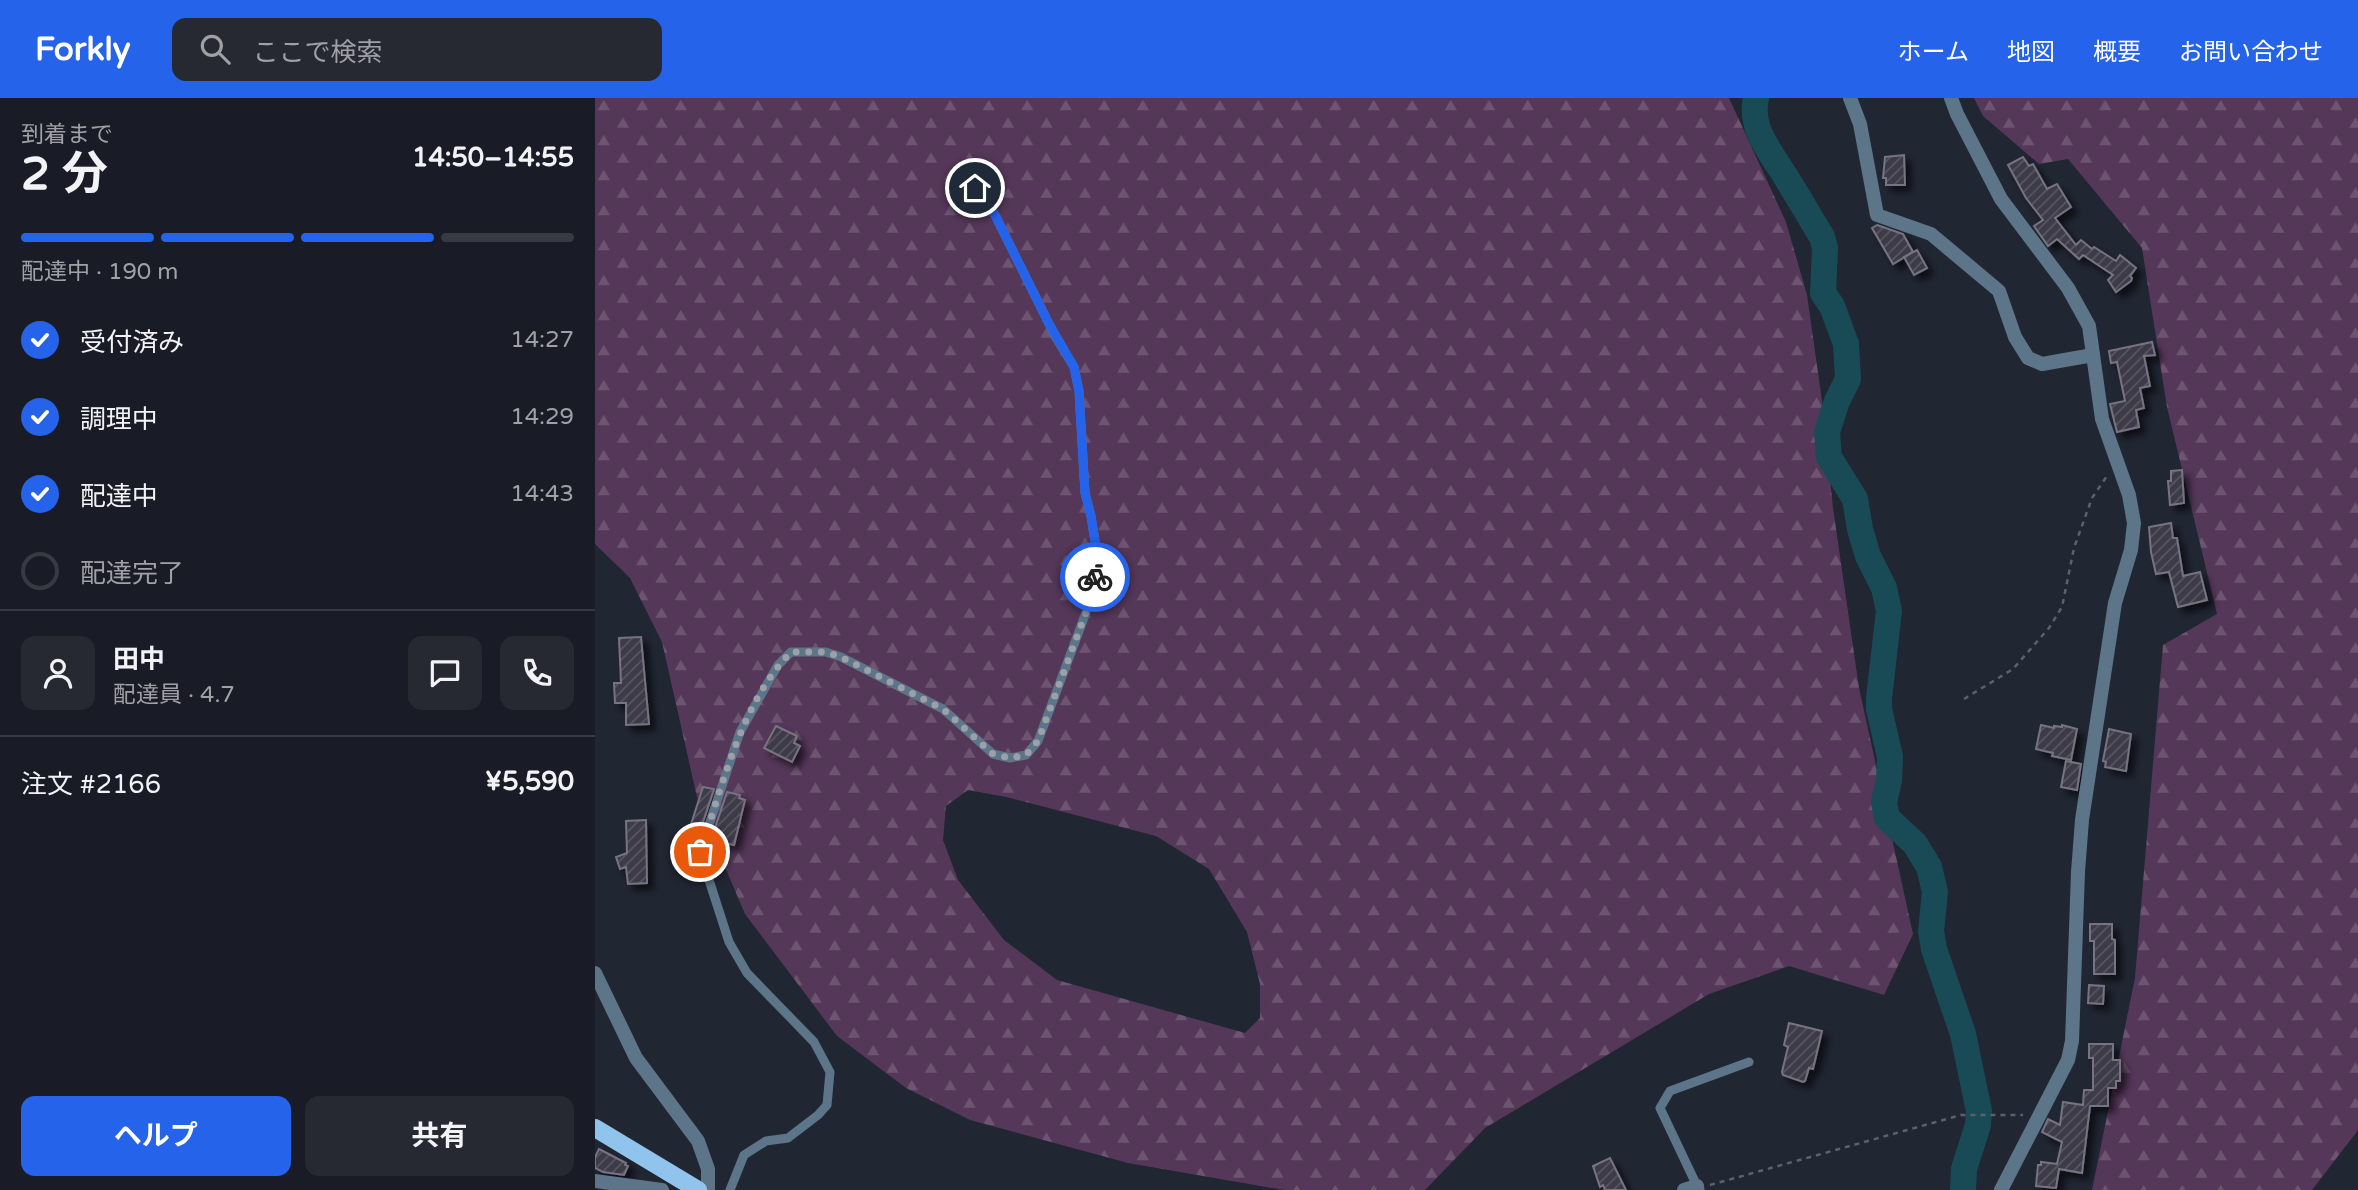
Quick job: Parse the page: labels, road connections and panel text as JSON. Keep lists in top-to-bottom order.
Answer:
{
  "page": {
    "header": "Forkly",
    "search": "ここで検索",
    "nav": [
      "ホーム",
      "地図",
      "概要",
      "お問い合わせ"
    ],
    "heading": ["2 分", "到着まで", "14:50–14:55"],
    "panel": [
      "田中",
      "配達員 · 4.7",
      "注文 #2166",
      "¥5,590"
    ],
    "bar": "配達中 · 190 m",
    "list": [
      ["受付済み", "14:27"],
      ["調理中", "14:29"],
      ["配達中", "14:43"],
      "配達完了"
    ],
    "buttons": ["ヘルプ", "共有"]
  }
}
